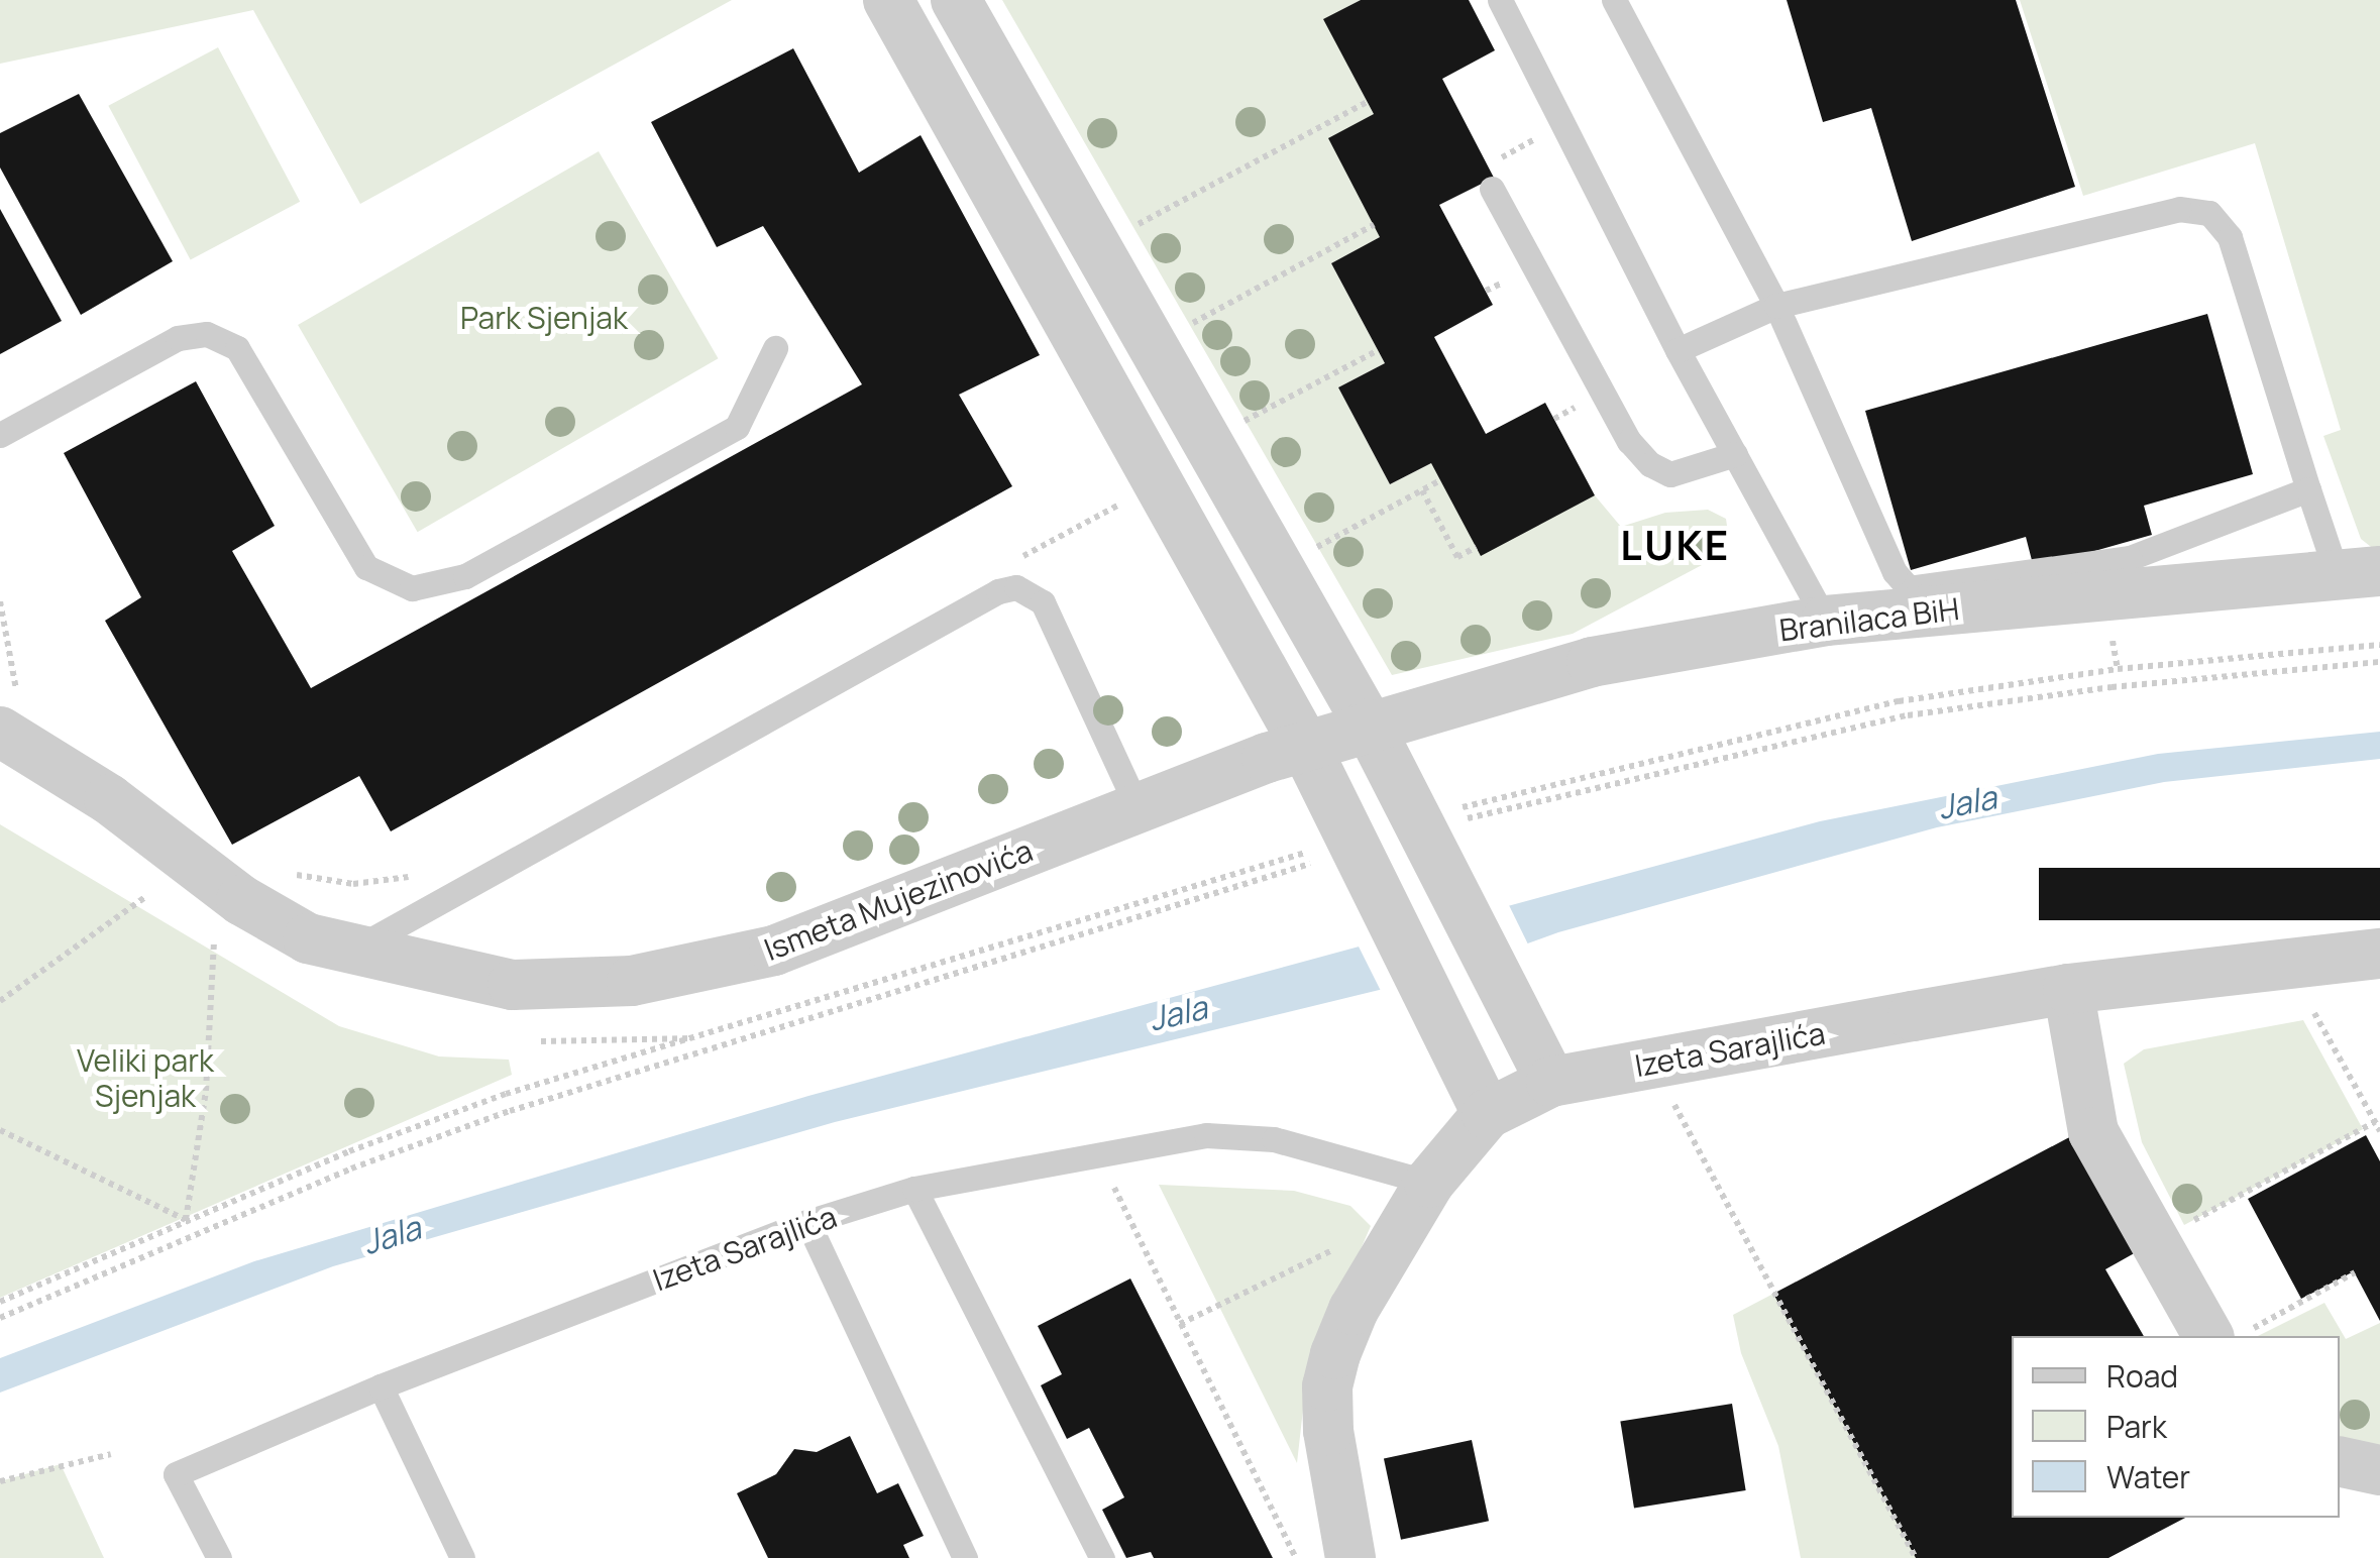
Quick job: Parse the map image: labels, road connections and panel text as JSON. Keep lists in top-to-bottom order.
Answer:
{
  "streets": {
    "street": ["Branilaca BiH", "Ismeta Mujezinovića", "Izeta Sarajlića"]
  },
  "crossings": [
    ["Branilaca BiH", "Ismeta Mujezinovića"]
  ],
  "districts": ["LUKE"],
  "water": ["Jala"],
  "parks": ["Park Sjenjak", "Veliki park Sjenjak"],
  "legend": ["Road", "Park", "Water"]
}
